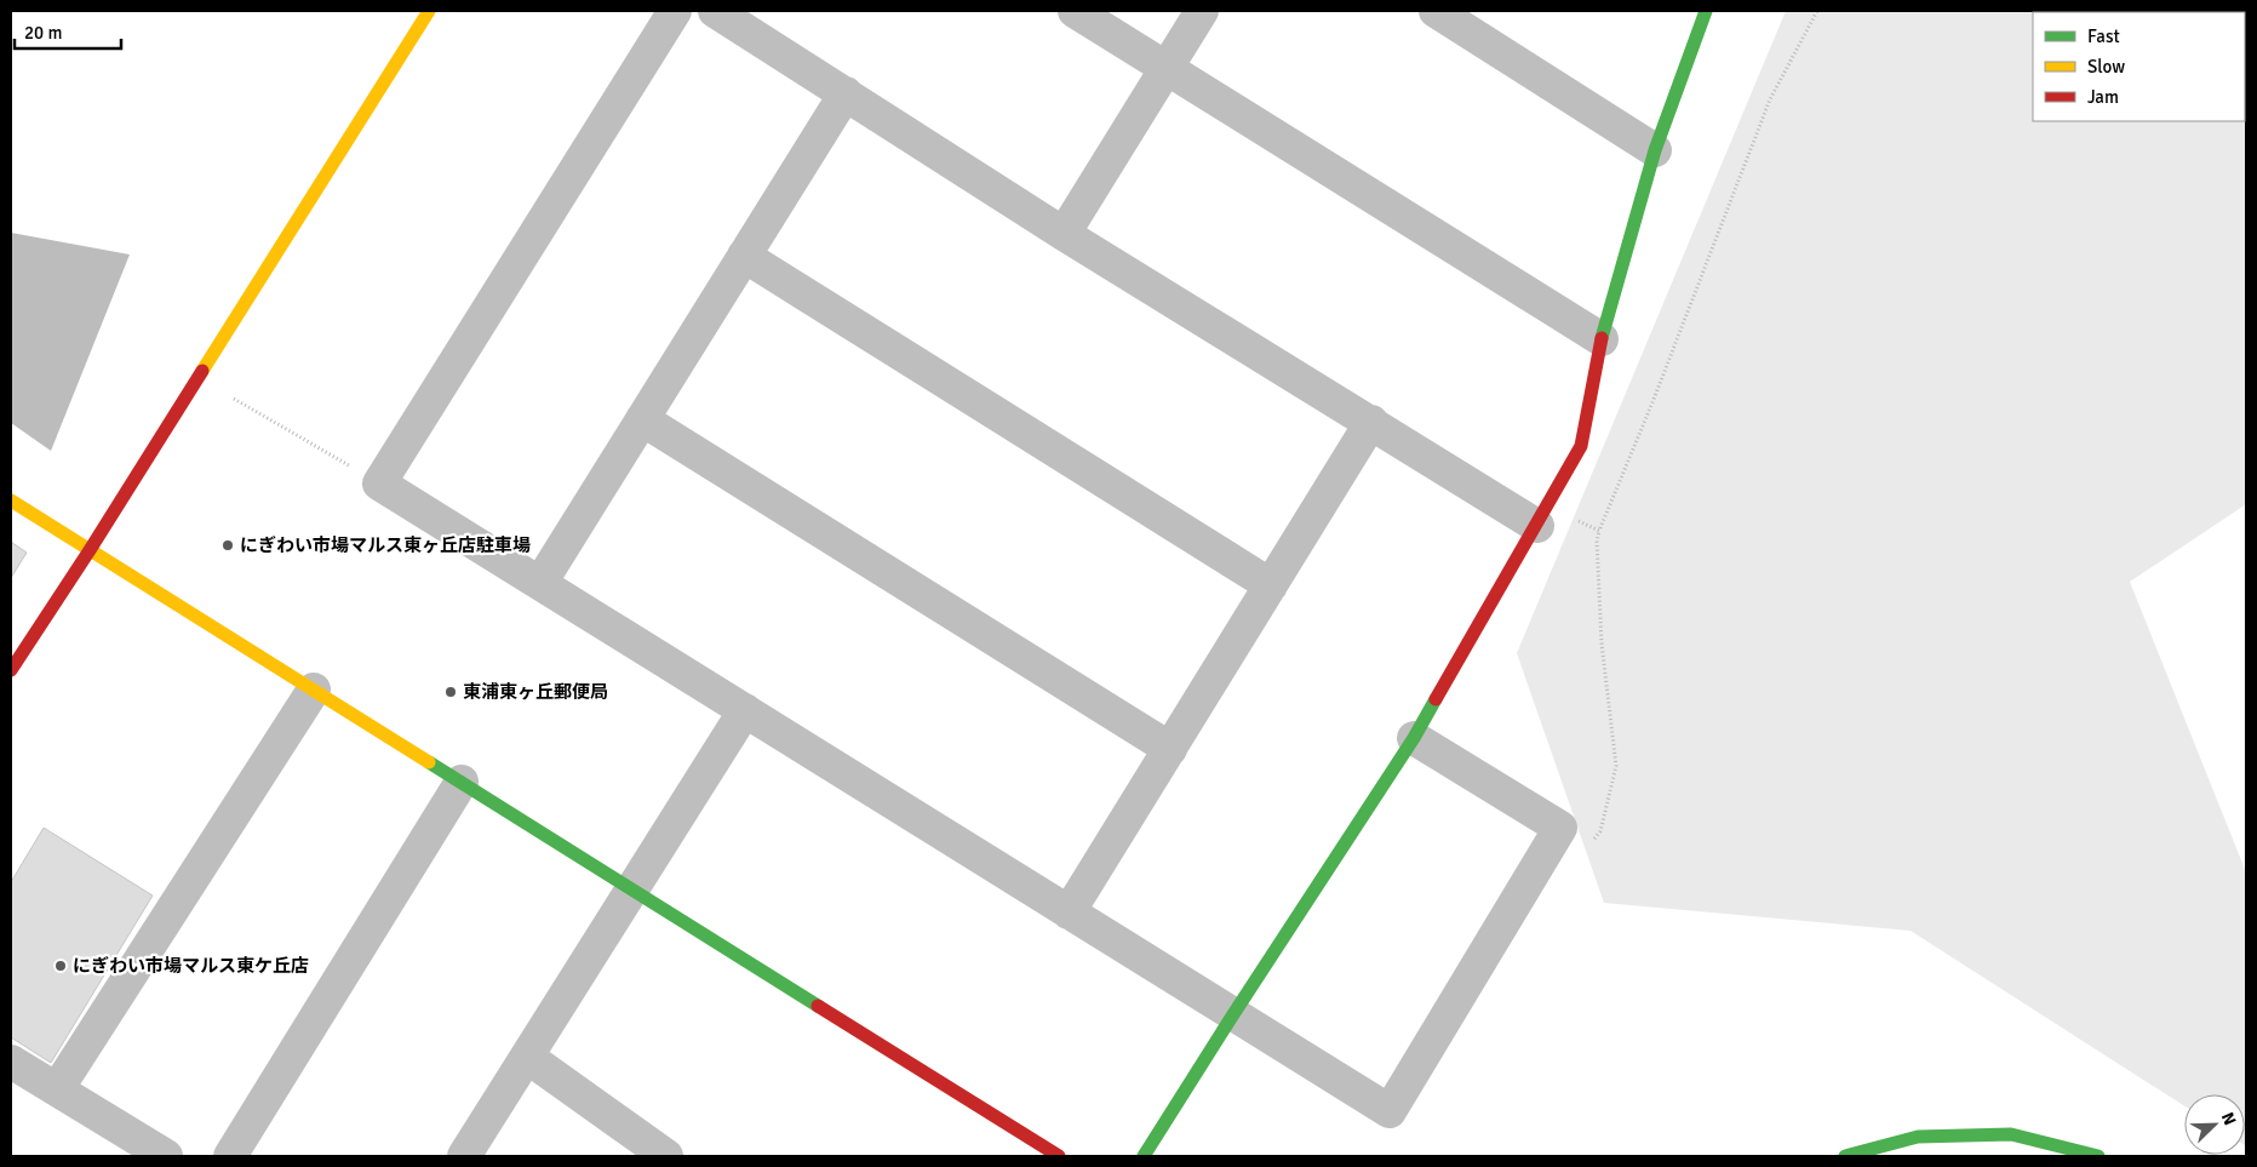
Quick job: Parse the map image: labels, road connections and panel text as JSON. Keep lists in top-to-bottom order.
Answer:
{
  "places": ["にぎわい市場マルス東ヶ丘店駐車場", "東浦東ヶ丘郵便局", "にぎわい市場マルス東ケ丘店"],
  "legend": ["Fast", "Slow", "Jam"],
  "scale_bar": "20 m",
  "north": "top right"
}
